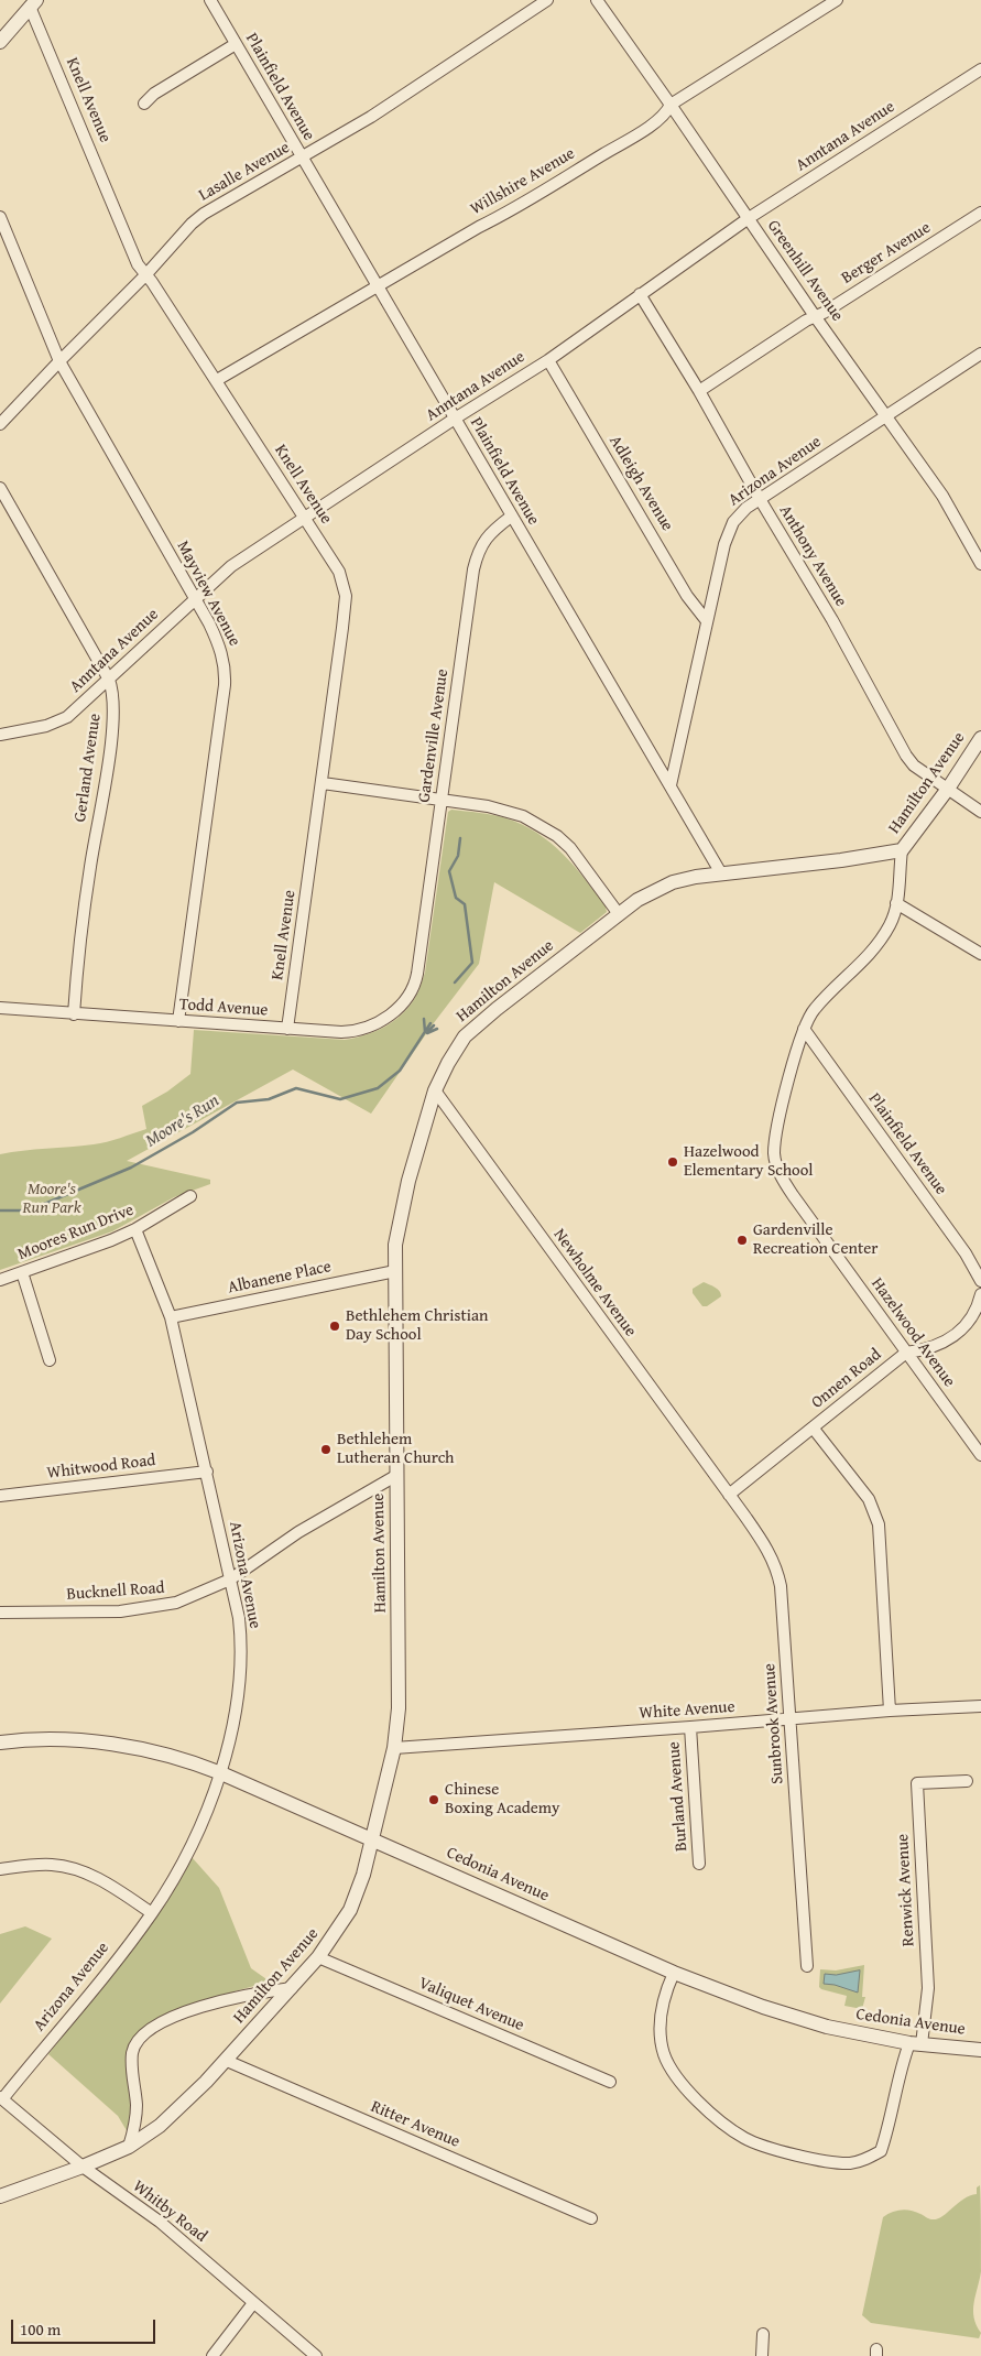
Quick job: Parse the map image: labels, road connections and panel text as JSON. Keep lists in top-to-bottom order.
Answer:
{
  "streets": {
    "street": [
      "Plainfield Avenue",
      "Knell Avenue",
      "Anntana Avenue",
      "Lasalle Avenue",
      "Willshire Avenue",
      "Berger Avenue",
      "Greenhill Avenue",
      "Arizona Avenue",
      "Adleigh Avenue",
      "Anthony Avenue",
      "Mayview Avenue",
      "Gardenville Avenue",
      "Gerland Avenue",
      "Hamilton Avenue",
      "Todd Avenue",
      "Moores Run Drive",
      "Albanene Place",
      "Newholme Avenue",
      "Hazelwood Avenue",
      "Onnen Road",
      "Whitwood Road",
      "Bucknell Road",
      "White Avenue",
      "Sunbrook Avenue",
      "Burland Avenue",
      "Cedonia Avenue",
      "Renwick Avenue",
      "Valiquet Avenue",
      "Ritter Avenue",
      "Whitby Road"
    ]
  },
  "crossings": [
    ["Plainfield Avenue", "Anntana Avenue"],
    ["Plainfield Avenue", "Lasalle Avenue"],
    ["Plainfield Avenue", "Willshire Avenue"],
    ["Plainfield Avenue", "Arizona Avenue"],
    ["Plainfield Avenue", "Gardenville Avenue"],
    ["Plainfield Avenue", "Hamilton Avenue"],
    ["Plainfield Avenue", "Hazelwood Avenue"],
    ["Knell Avenue", "Anntana Avenue"],
    ["Knell Avenue", "Lasalle Avenue"],
    ["Knell Avenue", "Willshire Avenue"],
    ["Knell Avenue", "Todd Avenue"],
    ["Anntana Avenue", "Greenhill Avenue"],
    ["Anntana Avenue", "Adleigh Avenue"],
    ["Anntana Avenue", "Anthony Avenue"],
    ["Anntana Avenue", "Mayview Avenue"],
    ["Anntana Avenue", "Gerland Avenue"],
    ["Lasalle Avenue", "Mayview Avenue"],
    ["Willshire Avenue", "Greenhill Avenue"],
    ["Berger Avenue", "Greenhill Avenue"],
    ["Berger Avenue", "Anthony Avenue"],
    ["Greenhill Avenue", "Arizona Avenue"],
    ["Arizona Avenue", "Adleigh Avenue"],
    ["Arizona Avenue", "Anthony Avenue"],
    ["Arizona Avenue", "Moores Run Drive"],
    ["Arizona Avenue", "Albanene Place"],
    ["Arizona Avenue", "Whitwood Road"],
    ["Arizona Avenue", "Bucknell Road"],
    ["Arizona Avenue", "Cedonia Avenue"],
    ["Arizona Avenue", "Whitby Road"],
    ["Anthony Avenue", "Hamilton Avenue"],
    ["Mayview Avenue", "Todd Avenue"],
    ["Gardenville Avenue", "Todd Avenue"],
    ["Gerland Avenue", "Todd Avenue"],
    ["Hamilton Avenue", "Albanene Place"],
    ["Hamilton Avenue", "Newholme Avenue"],
    ["Hamilton Avenue", "Hazelwood Avenue"],
    ["Hamilton Avenue", "Bucknell Road"],
    ["Hamilton Avenue", "White Avenue"],
    ["Hamilton Avenue", "Cedonia Avenue"],
    ["Hamilton Avenue", "Valiquet Avenue"],
    ["Hamilton Avenue", "Ritter Avenue"],
    ["Hamilton Avenue", "Whitby Road"],
    ["Newholme Avenue", "Onnen Road"],
    ["Newholme Avenue", "Sunbrook Avenue"],
    ["Hazelwood Avenue", "Onnen Road"],
    ["Onnen Road", "Sunbrook Avenue"],
    ["White Avenue", "Sunbrook Avenue"],
    ["White Avenue", "Burland Avenue"],
    ["Cedonia Avenue", "Renwick Avenue"]
  ],
  "water": ["Moore's Run"],
  "parks": ["Moore's Run Park"],
  "places": [
    "Hazelwood Elementary School",
    "Gardenville Recreation Center",
    "Bethlehem Christian Day School",
    "Bethlehem Lutheran Church",
    "Chinese Boxing Academy"
  ],
  "scale_bar": "100 m"
}
